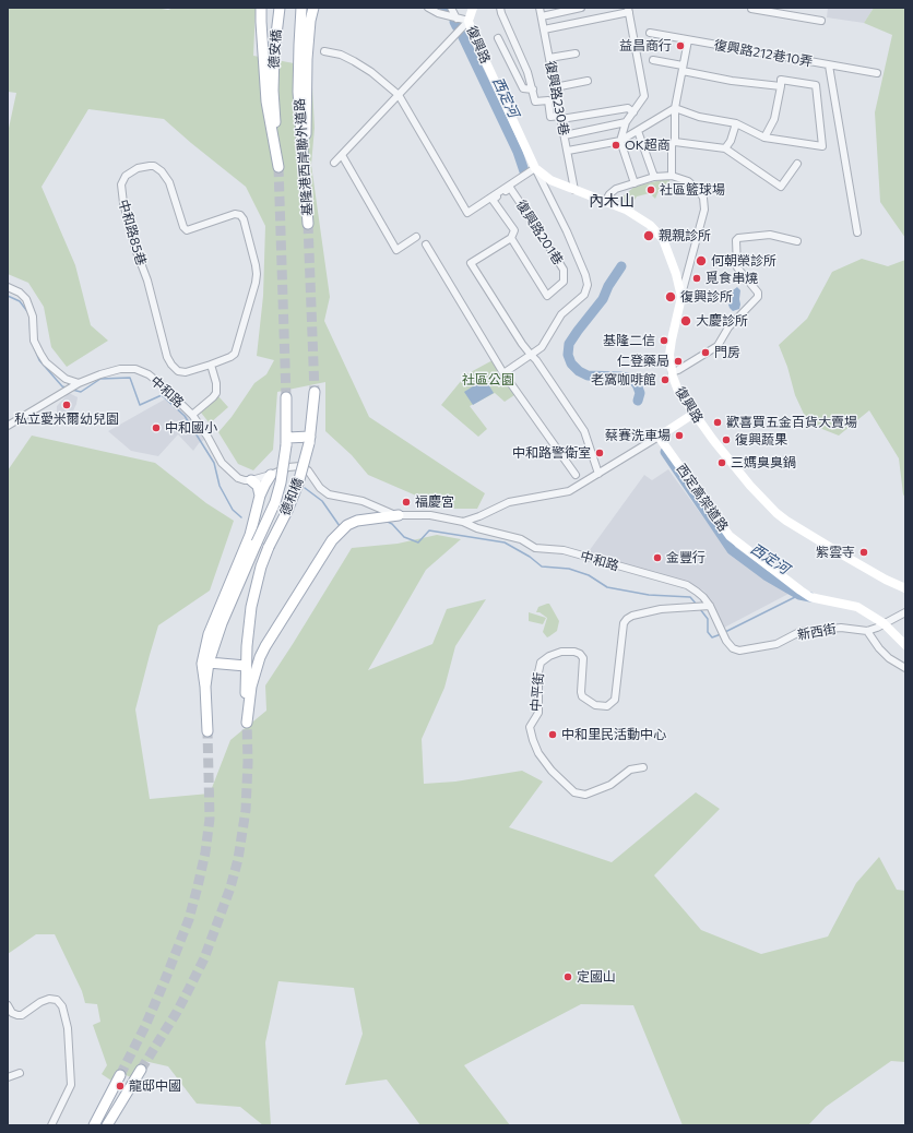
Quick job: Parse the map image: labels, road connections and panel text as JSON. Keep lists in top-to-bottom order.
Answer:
{
  "streets": {
    "main road": ["德安橋", "基隆港西岸聯外道路", "德和橋"],
    "street": [
      "復興路",
      "復興路212巷10弄",
      "復興路230巷",
      "中和路85巷",
      "復興路201巷",
      "中和路",
      "西定高架道路",
      "新西街",
      "中平街"
    ]
  },
  "crossings": [
    ["復興路", "復興路230巷"],
    ["復興路", "復興路201巷"],
    ["復興路", "中和路"],
    ["德安橋", "基隆港西岸聯外道路"],
    ["復興路201巷", "中和路"],
    ["中和路", "西定高架道路"],
    ["中和路", "新西街"],
    ["中和路", "中平街"],
    ["西定高架道路", "新西街"]
  ],
  "districts": ["內木山"],
  "water": ["西定河"],
  "parks": ["社區公園"],
  "places": [
    "益昌商行",
    "OK超商",
    "社區籃球場",
    "親親診所",
    "何朝榮診所",
    "覓食串燒",
    "復興診所",
    "大慶診所",
    "基隆二信",
    "門房",
    "仁登藥局",
    "老窩咖啡館",
    "私立愛米爾幼兒園",
    "歡喜買五金百貨大賣場",
    "中和國小",
    "蔡賽洗車場",
    "復興蔬果",
    "中和路警衛室",
    "三媽臭臭鍋",
    "福慶宮",
    "紫雲寺",
    "金豐行",
    "中和里民活動中心",
    "定國山",
    "龍邸中國"
  ]
}
